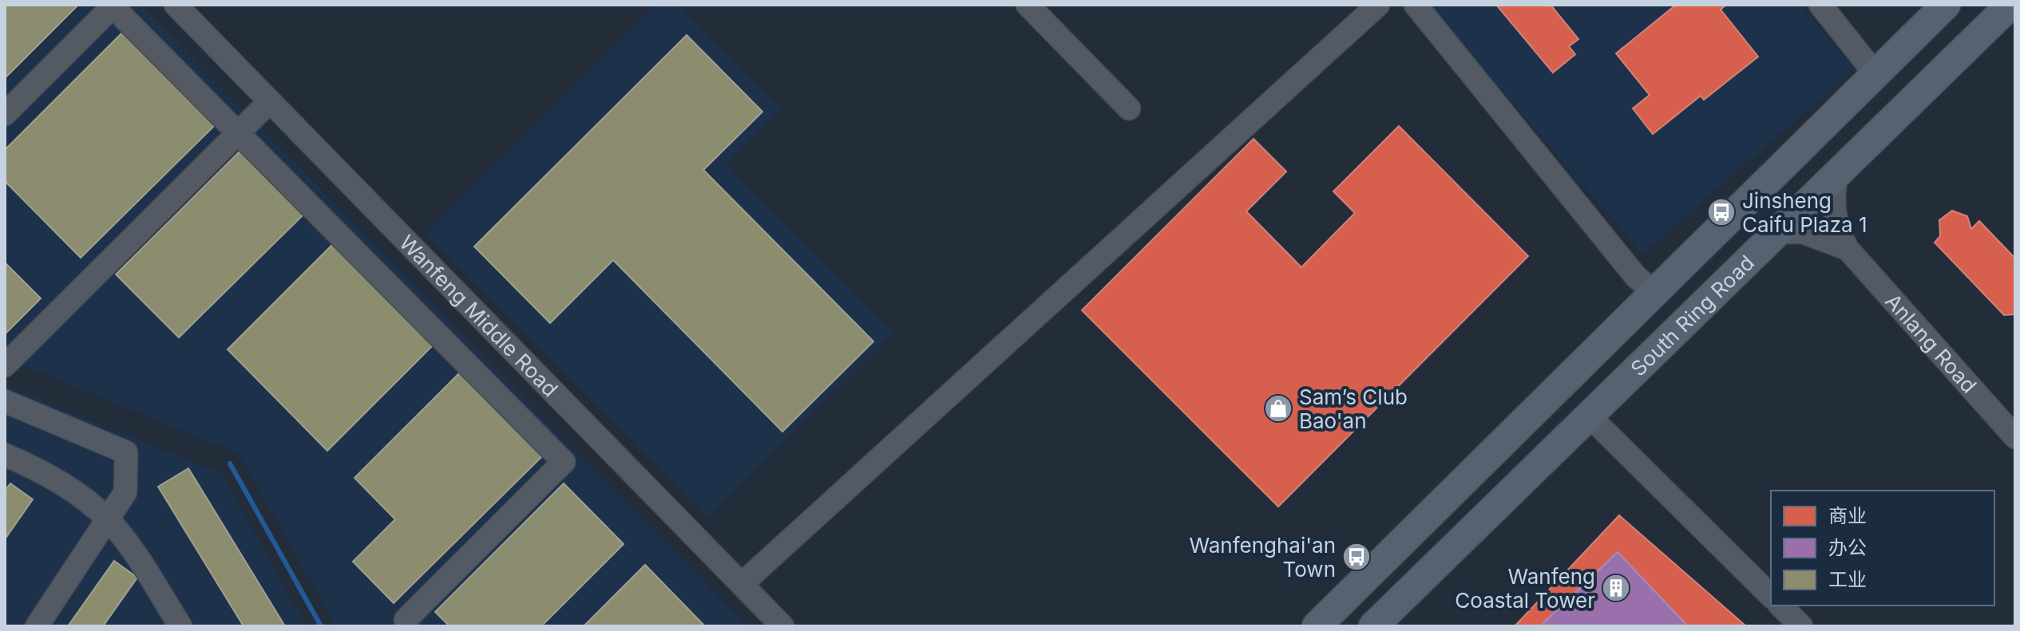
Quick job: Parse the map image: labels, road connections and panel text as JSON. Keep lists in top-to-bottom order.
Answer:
{
  "streets": {
    "main road": ["South Ring Road"],
    "street": ["Wanfeng Middle Road", "Anlang Road"]
  },
  "crossings": [
    ["South Ring Road", "Anlang Road"]
  ],
  "places": {
    "bus stop": ["Jinsheng Caifu Plaza 1", "Wanfenghai'an Town"],
    "shop": ["Sam’s Club Bao'an"],
    "building": ["Wanfeng Coastal Tower"]
  },
  "legend": ["商业", "办公", "工业"]
}
